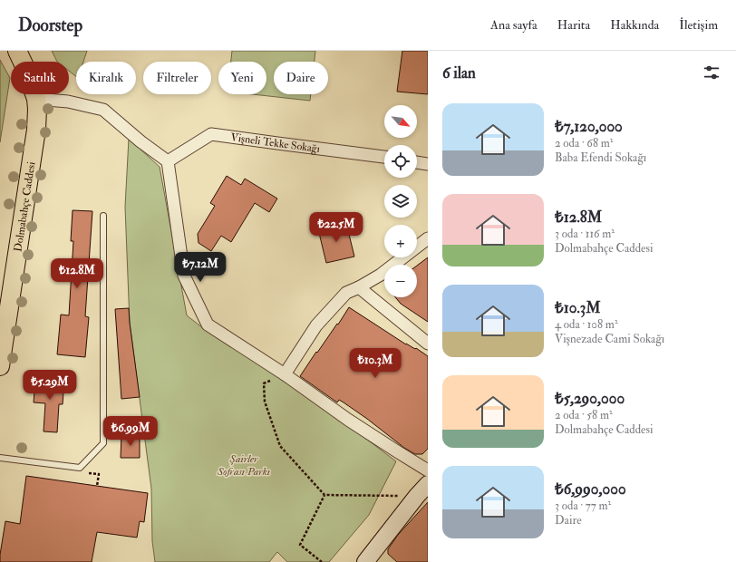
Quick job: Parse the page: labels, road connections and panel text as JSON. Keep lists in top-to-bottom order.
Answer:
{
  "streets": {
    "main road": ["Dolmabahçe Caddesi"],
    "street": ["Vişneli Tekke Sokağı"]
  },
  "parks": ["Şairler Sofrası Parkı"],
  "north": "bottom right",
  "page": {
    "header": "Doorstep",
    "nav": [
      "Ana sayfa",
      "Harita",
      "Hakkında",
      "İletişim"
    ],
    "heading": "6 ilan",
    "chip": [
      "Satılık",
      "Kiralık",
      "Filtreler",
      "Yeni",
      "Daire"
    ],
    "list": [
      {
        "name": "₺7,120,000",
        "note": "2 oda · 68 m² · Baba Efendi Sokağı"
      },
      {
        "name": "₺12.8M",
        "note": "3 oda · 116 m² · Dolmabahçe Caddesi"
      },
      {
        "name": "₺10.3M",
        "note": "4 oda · 108 m² · Vişnezade Cami Sokağı"
      },
      {
        "name": "₺5,290,000",
        "note": "2 oda · 58 m² · Dolmabahçe Caddesi"
      },
      {
        "name": "₺6,990,000",
        "note": "3 oda · 77 m² · Daire"
      }
    ],
    "map_buttons": ["+", "−"],
    "price": [
      "₺22.5M",
      "₺7.12M",
      "₺12.8M",
      "₺10.3M",
      "₺5.29M",
      "₺6.99M"
    ]
  }
}
